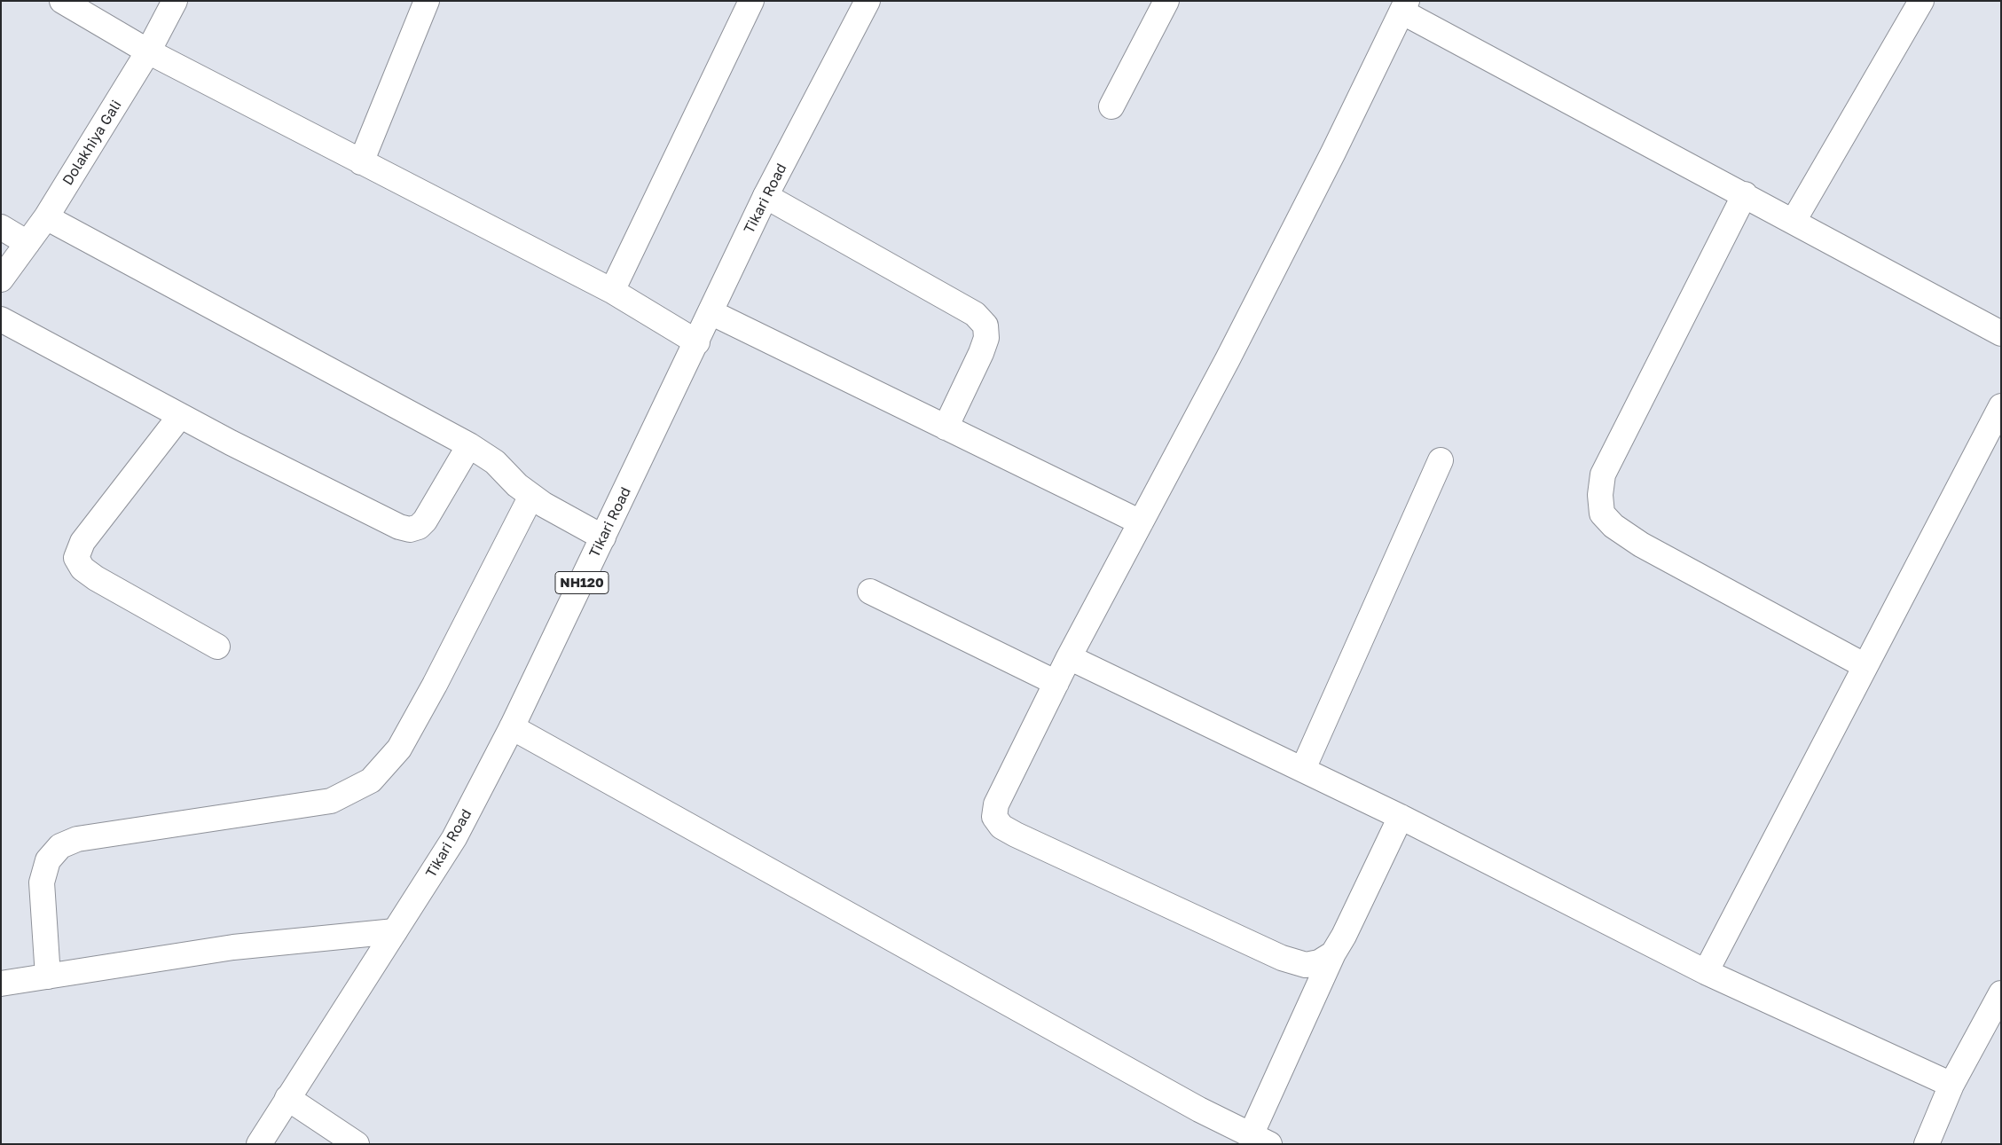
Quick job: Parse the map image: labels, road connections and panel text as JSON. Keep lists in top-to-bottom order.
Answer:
{
  "streets": {
    "main road": ["Dolakhiya Gali", "Tikari Road", "NH120"]
  }
}
